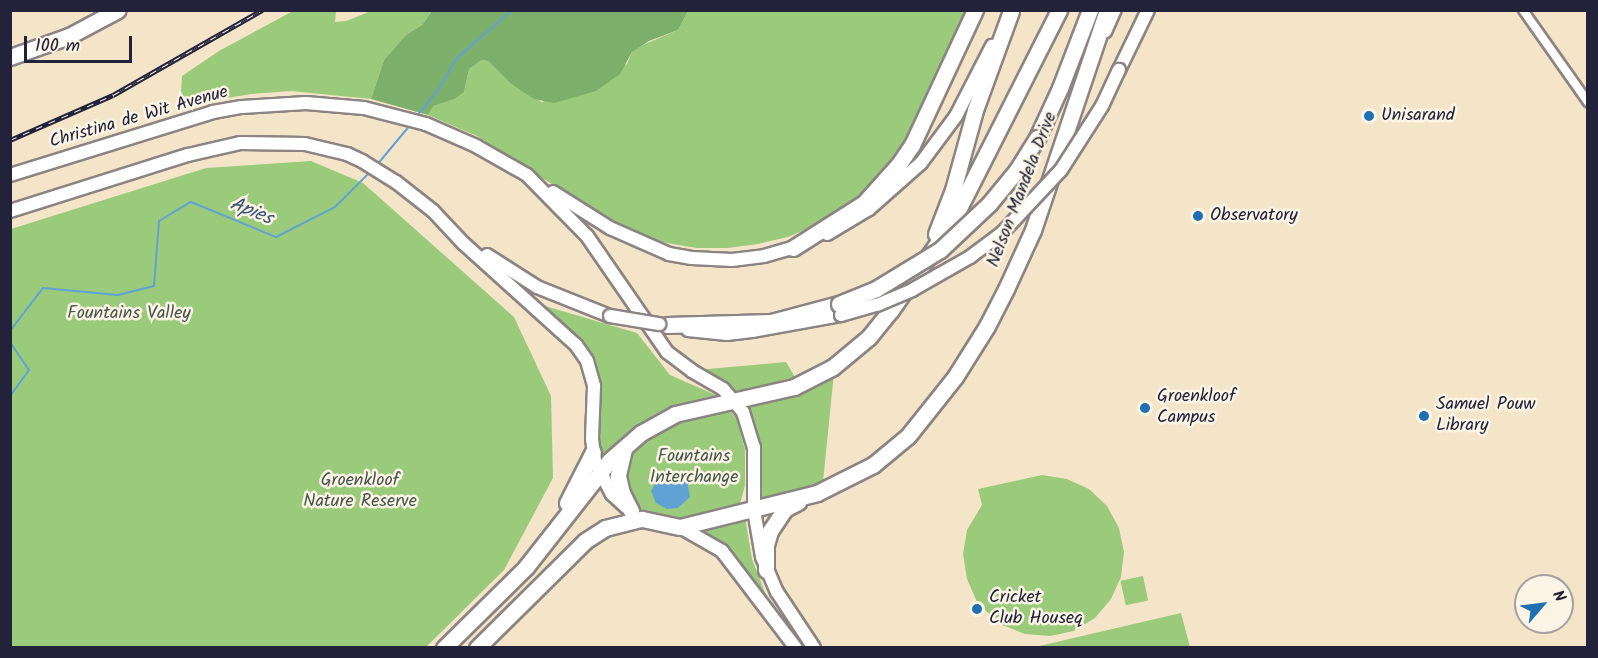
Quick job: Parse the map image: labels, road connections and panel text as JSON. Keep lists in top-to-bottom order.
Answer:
{
  "streets": {
    "highway": ["Nelson Mandela Drive"],
    "main road": ["Christina de Wit Avenue"]
  },
  "crossings": [
    ["Christina de Wit Avenue", "Nelson Mandela Drive"]
  ],
  "water": ["Apies"],
  "parks": ["Fountains Valley", "Fountains Interchange", "Groenkloof Nature Reserve"],
  "places": [
    "Unisarand",
    "Observatory",
    "Groenkloof Campus",
    "Samuel Pouw Library",
    "Cricket Club Houseq"
  ],
  "scale_bar": "100 m",
  "north": "top right"
}
